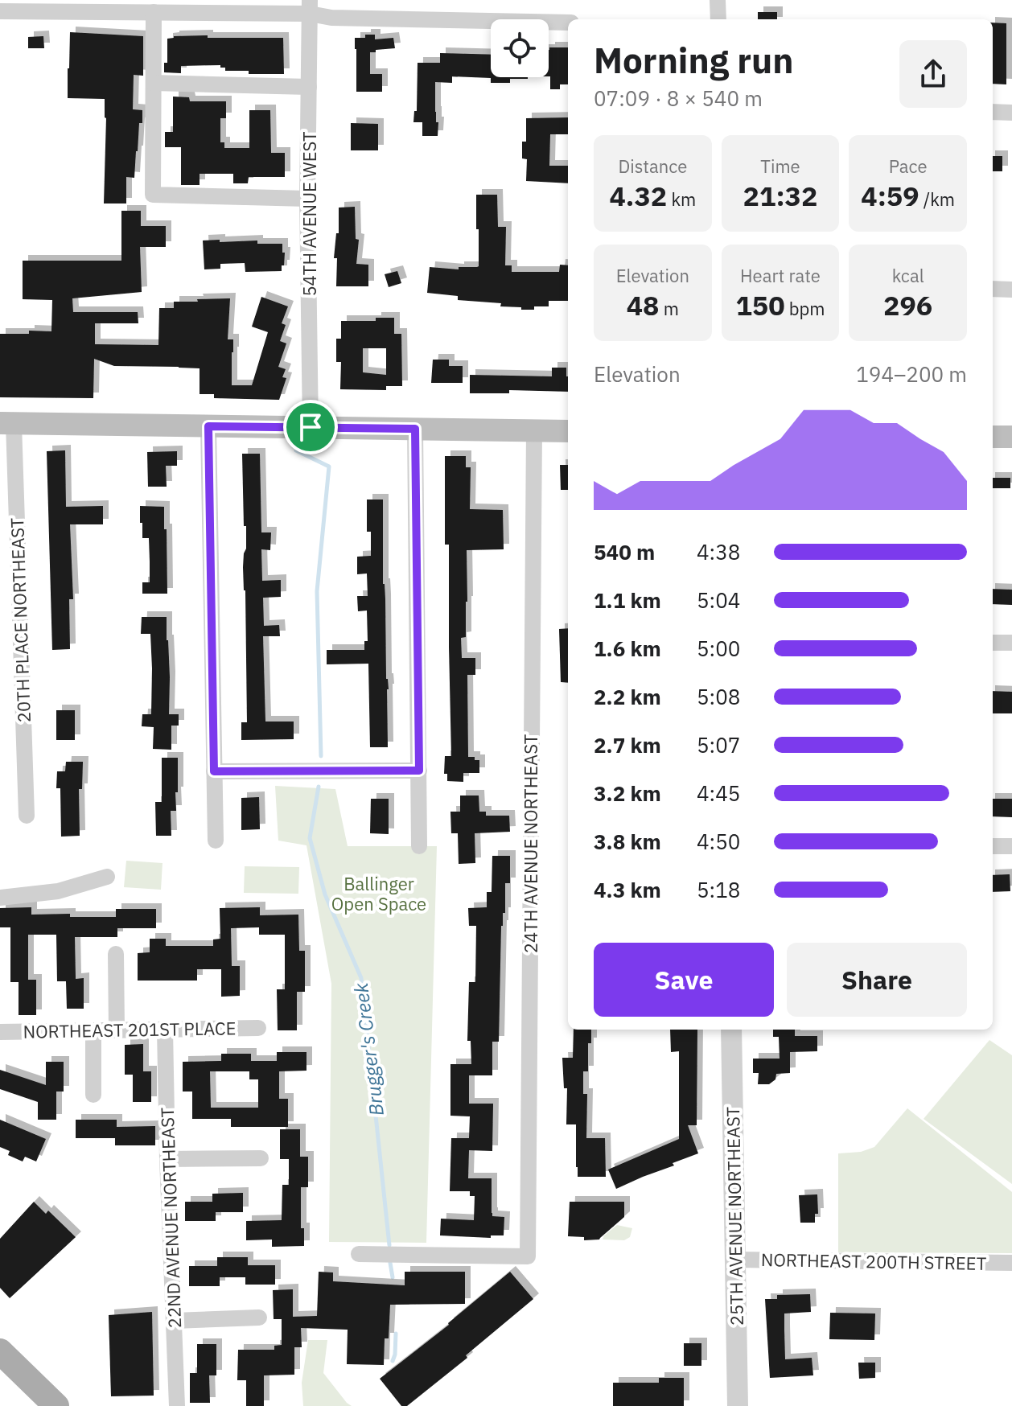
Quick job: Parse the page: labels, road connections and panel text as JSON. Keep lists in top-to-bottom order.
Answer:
{
  "streets": {
    "street": [
      "54TH AVENUE WEST",
      "20TH PLACE NORTHEAST",
      "24TH AVENUE NORTHEAST",
      "NORTHEAST 201ST PLACE",
      "25TH AVENUE NORTHEAST",
      "22ND AVENUE NORTHEAST",
      "NORTHEAST 200TH STREET"
    ]
  },
  "crossings": [
    ["NORTHEAST 201ST PLACE", "22ND AVENUE NORTHEAST"],
    ["25TH AVENUE NORTHEAST", "NORTHEAST 200TH STREET"]
  ],
  "water": ["Brugger's Creek"],
  "parks": ["Ballinger Open Space"],
  "page": {
    "heading": ["Morning run", "07:09 · 8 × 540 m"],
    "stats": [
      ["Distance", "4.32 km"],
      ["Time", "21:32"],
      ["Pace", "4:59 /km"],
      ["Elevation", "48 m"],
      ["Heart rate", "150 bpm"],
      ["kcal", "296"]
    ],
    "chart": ["Elevation", "194–200 m"],
    "list": [
      {
        "name": "540 m",
        "note": "4:38"
      },
      {
        "name": "1.1 km",
        "note": "5:04"
      },
      {
        "name": "1.6 km",
        "note": "5:00"
      },
      {
        "name": "2.2 km",
        "note": "5:08"
      },
      {
        "name": "2.7 km",
        "note": "5:07"
      },
      {
        "name": "3.2 km",
        "note": "4:45"
      },
      {
        "name": "3.8 km",
        "note": "4:50"
      },
      {
        "name": "4.3 km",
        "note": "5:18"
      }
    ],
    "buttons": ["Save", "Share"]
  }
}
